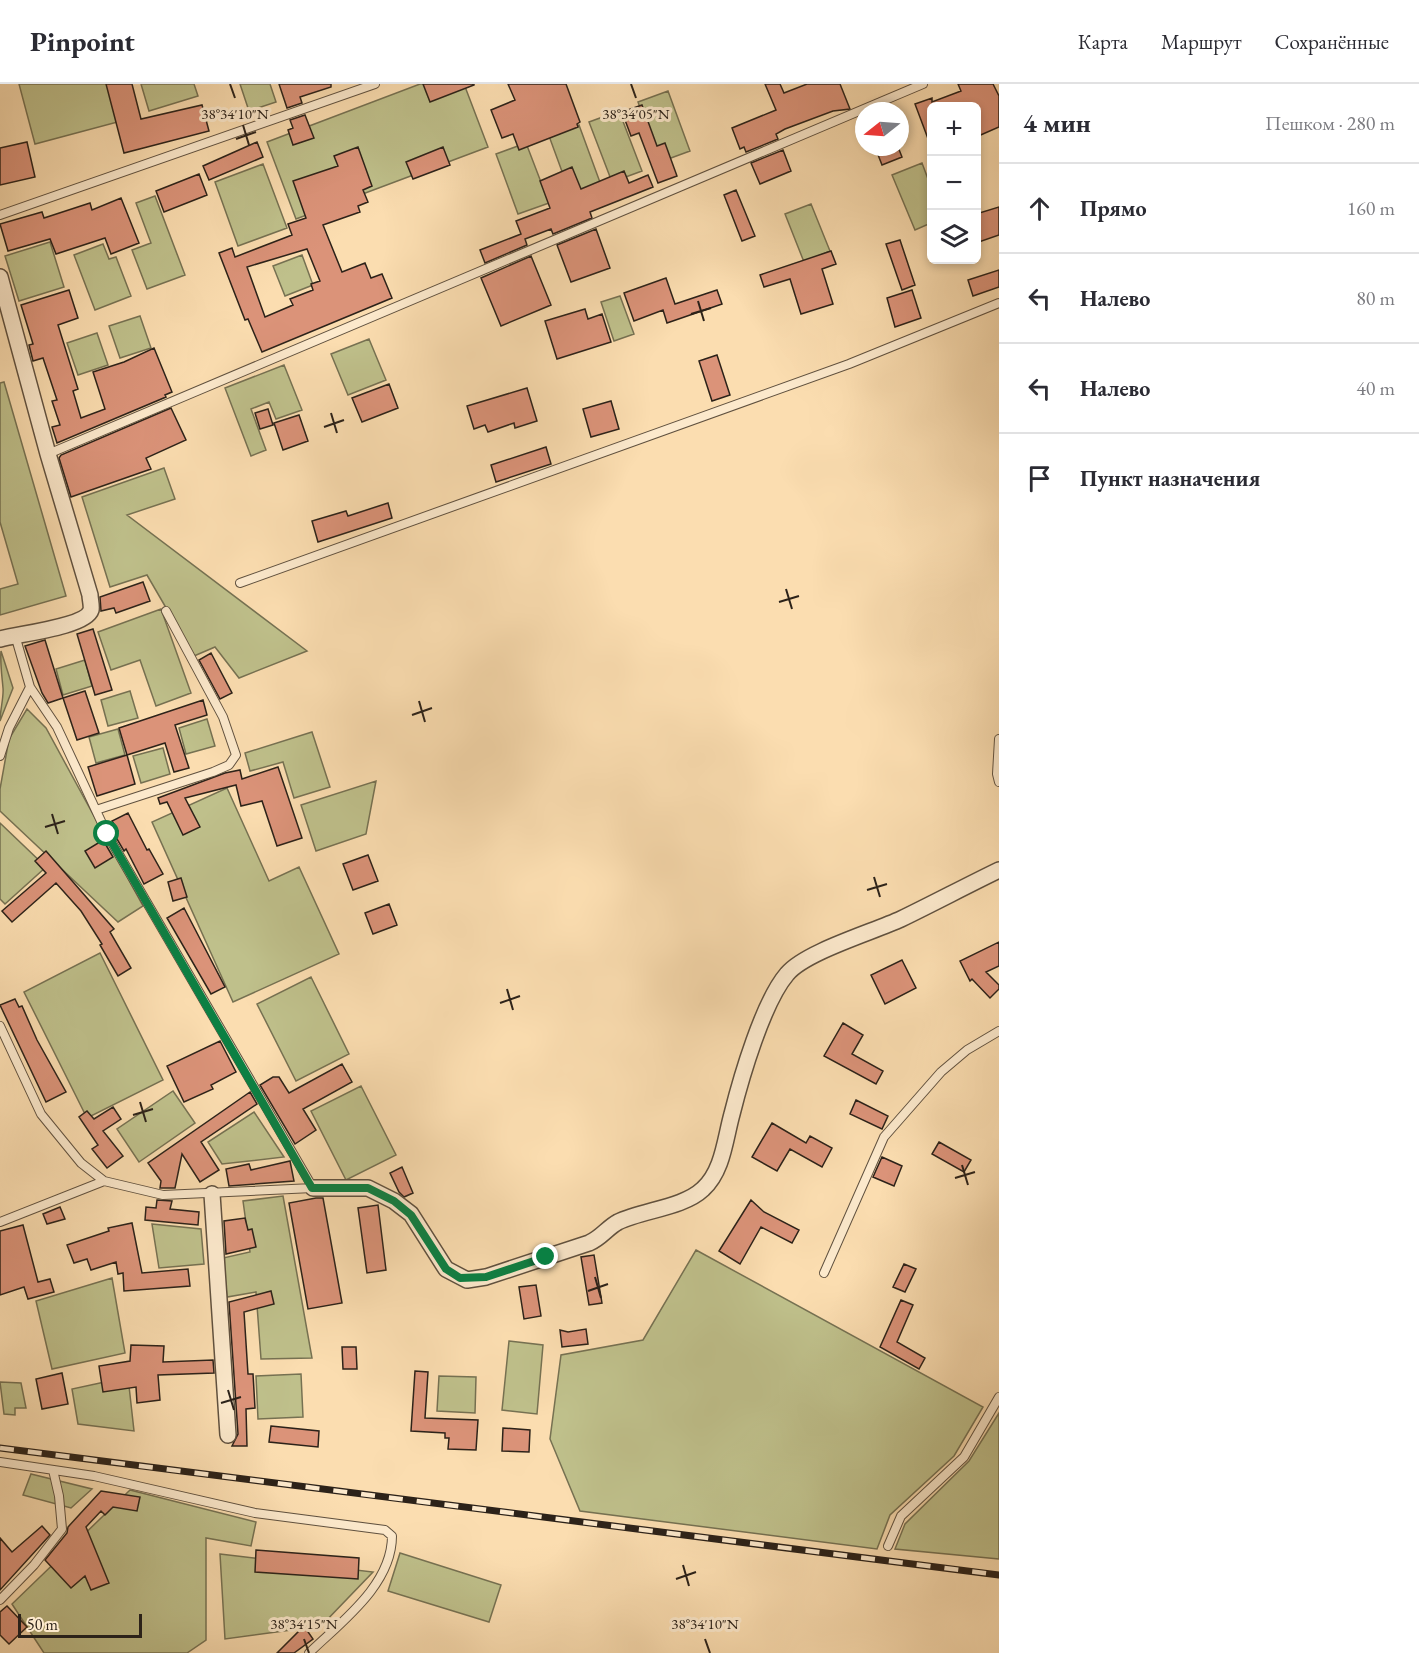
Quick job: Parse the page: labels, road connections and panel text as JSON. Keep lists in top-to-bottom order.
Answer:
{
  "scale_bar": "50 m",
  "north": "left",
  "page": {
    "header": "Pinpoint",
    "nav": ["Карта", "Маршрут", "Сохранённые"],
    "heading": ["4 мин", "Пешком · 280 m"],
    "map_buttons": ["+", "−"],
    "list": [
      ["Прямо", "160 m"],
      ["Налево", "80 m"],
      ["Налево", "40 m"],
      "Пункт назначения"
    ],
    "scale": "50 m"
  },
  "coordinates": ["38°34'10\"N", "38°34'05\"N", "38°34'15\"N"]
}
